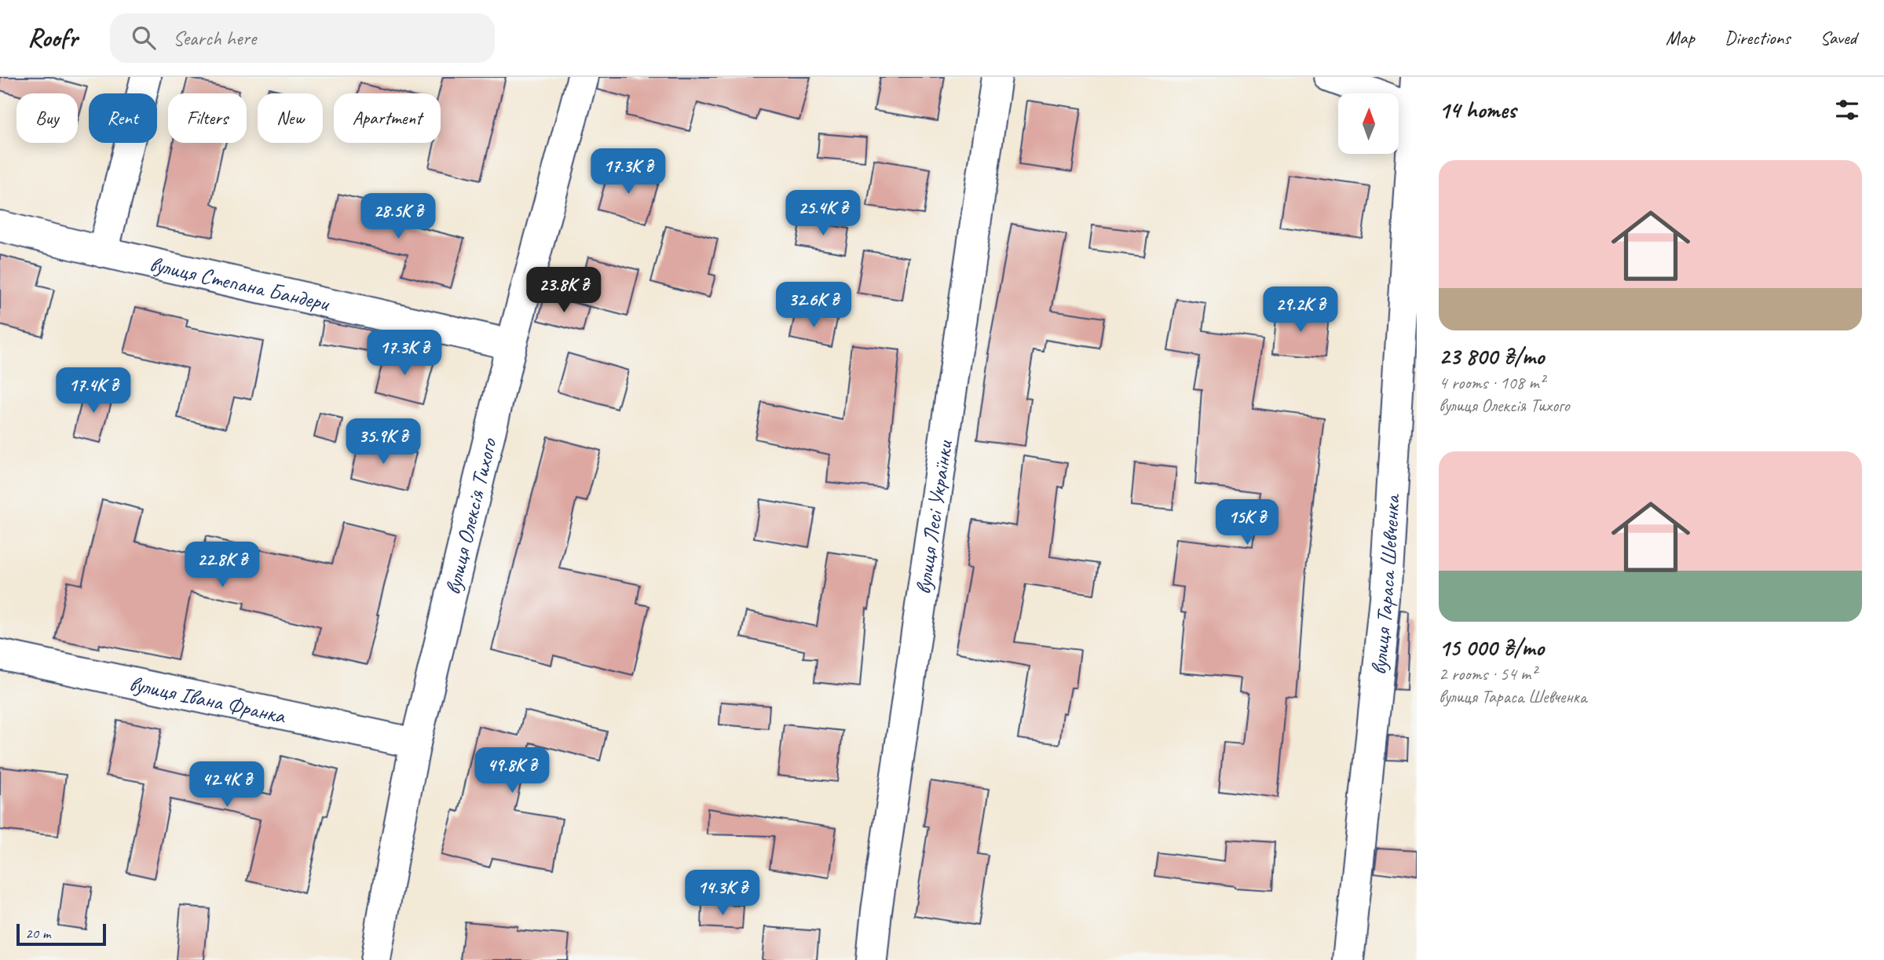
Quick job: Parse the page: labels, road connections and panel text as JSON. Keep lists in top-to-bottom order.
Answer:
{
  "streets": {
    "street": [
      "вулиця Степана Бандери",
      "вулиця Олексія Тихого",
      "вулиця Лесі Українки",
      "вулиця Тараса Шевченка",
      "вулиця Івана Франка"
    ]
  },
  "crossings": [
    ["вулиця Степана Бандери", "вулиця Олексія Тихого"],
    ["вулиця Олексія Тихого", "вулиця Івана Франка"]
  ],
  "scale_bar": "20 m",
  "north": "top",
  "page": {
    "header": "Roofr",
    "search": "Search here",
    "nav": ["Map", "Directions", "Saved"],
    "heading": "14 homes",
    "chip": [
      "Buy",
      "Rent",
      "Filters",
      "New",
      "Apartment"
    ],
    "list": [
      {
        "name": "23 800 ₴/mo",
        "note": "4 rooms · 108 m² · вулиця Олексія Тихого"
      },
      {
        "name": "15 000 ₴/mo",
        "note": "2 rooms · 54 m² · вулиця Тараса Шевченка"
      }
    ],
    "price": [
      "17.3K ₴",
      "25.4K ₴",
      "28.5K ₴",
      "23.8K ₴",
      "32.6K ₴",
      "29.2K ₴",
      "17.3K ₴",
      "17.4K ₴",
      "35.9K ₴",
      "15K ₴",
      "22.8K ₴",
      "49.8K ₴",
      "42.4K ₴",
      "14.3K ₴"
    ],
    "scale": "20 m"
  }
}
